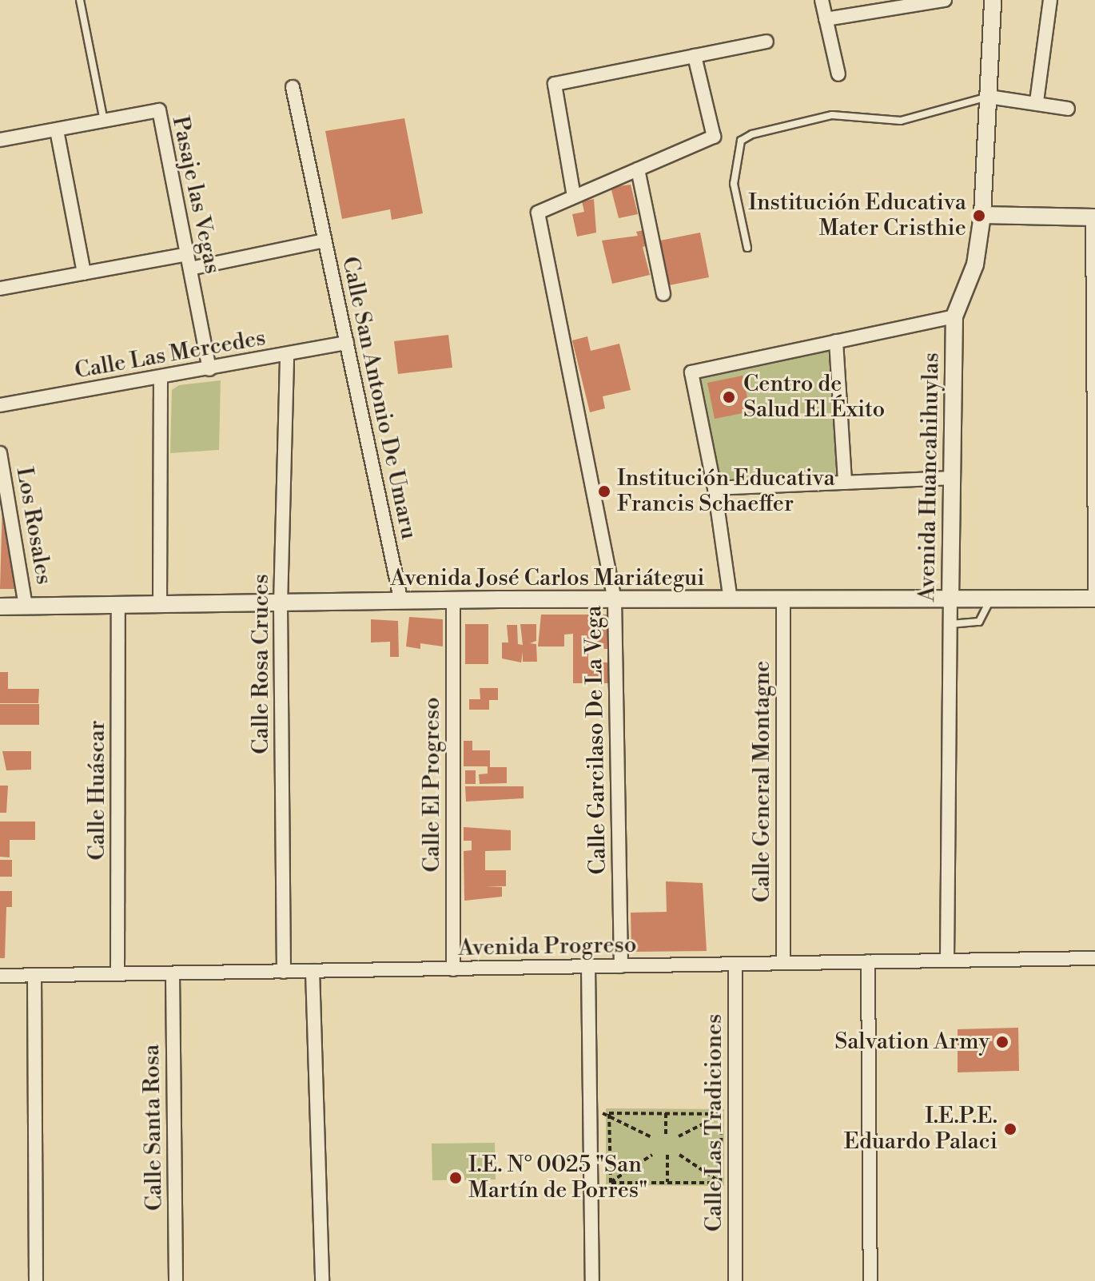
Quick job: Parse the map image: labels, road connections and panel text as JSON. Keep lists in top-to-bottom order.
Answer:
{
  "streets": {
    "street": [
      "Pasaje las Vegas",
      "Calle Las Mercedes",
      "Calle San Antonio De Umaru",
      "Avenida Huancahihuylas",
      "Los Rosales",
      "Avenida José Carlos Mariátegui",
      "Calle Rosa Cruces",
      "Calle Garcilaso De La Vega",
      "Calle General Montagne",
      "Calle El Progreso",
      "Calle Huáscar",
      "Avenida Progreso",
      "Calle Las Tradiciones",
      "Calle Santa Rosa"
    ]
  },
  "crossings": [
    ["Pasaje las Vegas", "Calle Las Mercedes"],
    ["Calle Las Mercedes", "Calle San Antonio De Umaru"],
    ["Calle Las Mercedes", "Calle Rosa Cruces"],
    ["Calle San Antonio De Umaru", "Avenida José Carlos Mariátegui"],
    ["Avenida Huancahihuylas", "Avenida José Carlos Mariátegui"],
    ["Avenida Huancahihuylas", "Avenida Progreso"],
    ["Los Rosales", "Avenida José Carlos Mariátegui"],
    ["Avenida José Carlos Mariátegui", "Calle Rosa Cruces"],
    ["Avenida José Carlos Mariátegui", "Calle Garcilaso De La Vega"],
    ["Avenida José Carlos Mariátegui", "Calle General Montagne"],
    ["Avenida José Carlos Mariátegui", "Calle El Progreso"],
    ["Avenida José Carlos Mariátegui", "Calle Huáscar"],
    ["Calle Rosa Cruces", "Avenida Progreso"],
    ["Calle Garcilaso De La Vega", "Avenida Progreso"],
    ["Calle General Montagne", "Avenida Progreso"],
    ["Calle El Progreso", "Avenida Progreso"],
    ["Calle Huáscar", "Avenida Progreso"],
    ["Avenida Progreso", "Calle Las Tradiciones"],
    ["Avenida Progreso", "Calle Santa Rosa"]
  ],
  "places": [
    "Institución Educativa Mater Cristhie",
    "Centro de Salud El Éxito",
    "Institución Educativa Francis Schaeffer",
    "Salvation Army",
    "I.E.P.E. Eduardo Palaci",
    "I.E. N° 0025 \"San Martín de Porres\""
  ]
}
